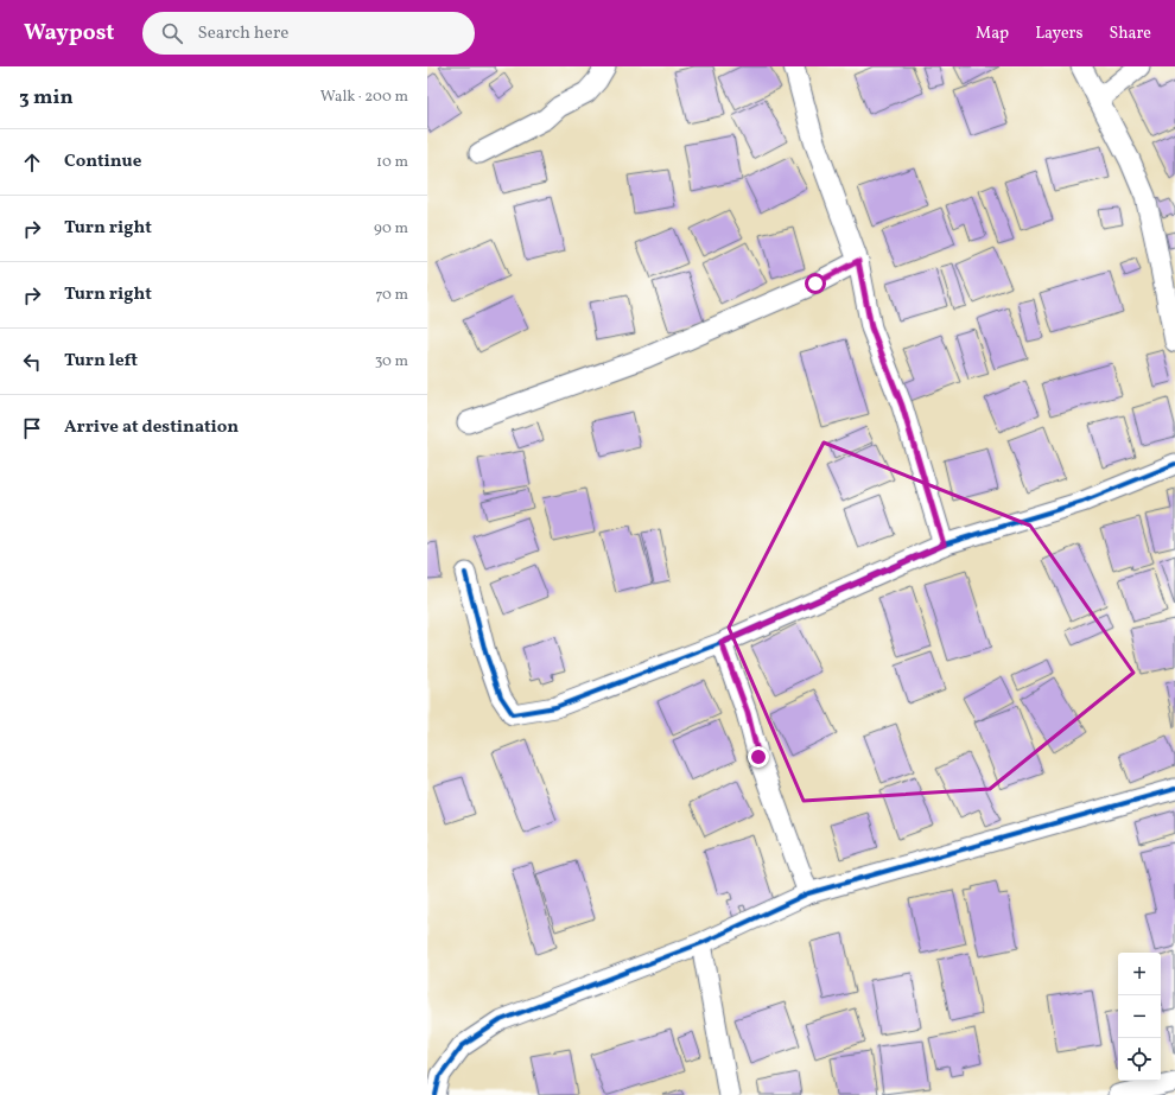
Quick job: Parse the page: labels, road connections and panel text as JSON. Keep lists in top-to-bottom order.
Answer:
{
  "page": {
    "header": "Waypost",
    "search": "Search here",
    "nav": ["Map", "Layers", "Share"],
    "heading": ["3 min", "Walk · 200 m"],
    "list": [
      ["Continue", "10 m"],
      ["Turn right", "90 m"],
      ["Turn right", "70 m"],
      ["Turn left", "30 m"],
      "Arrive at destination"
    ],
    "map_buttons": ["+", "−"]
  }
}
